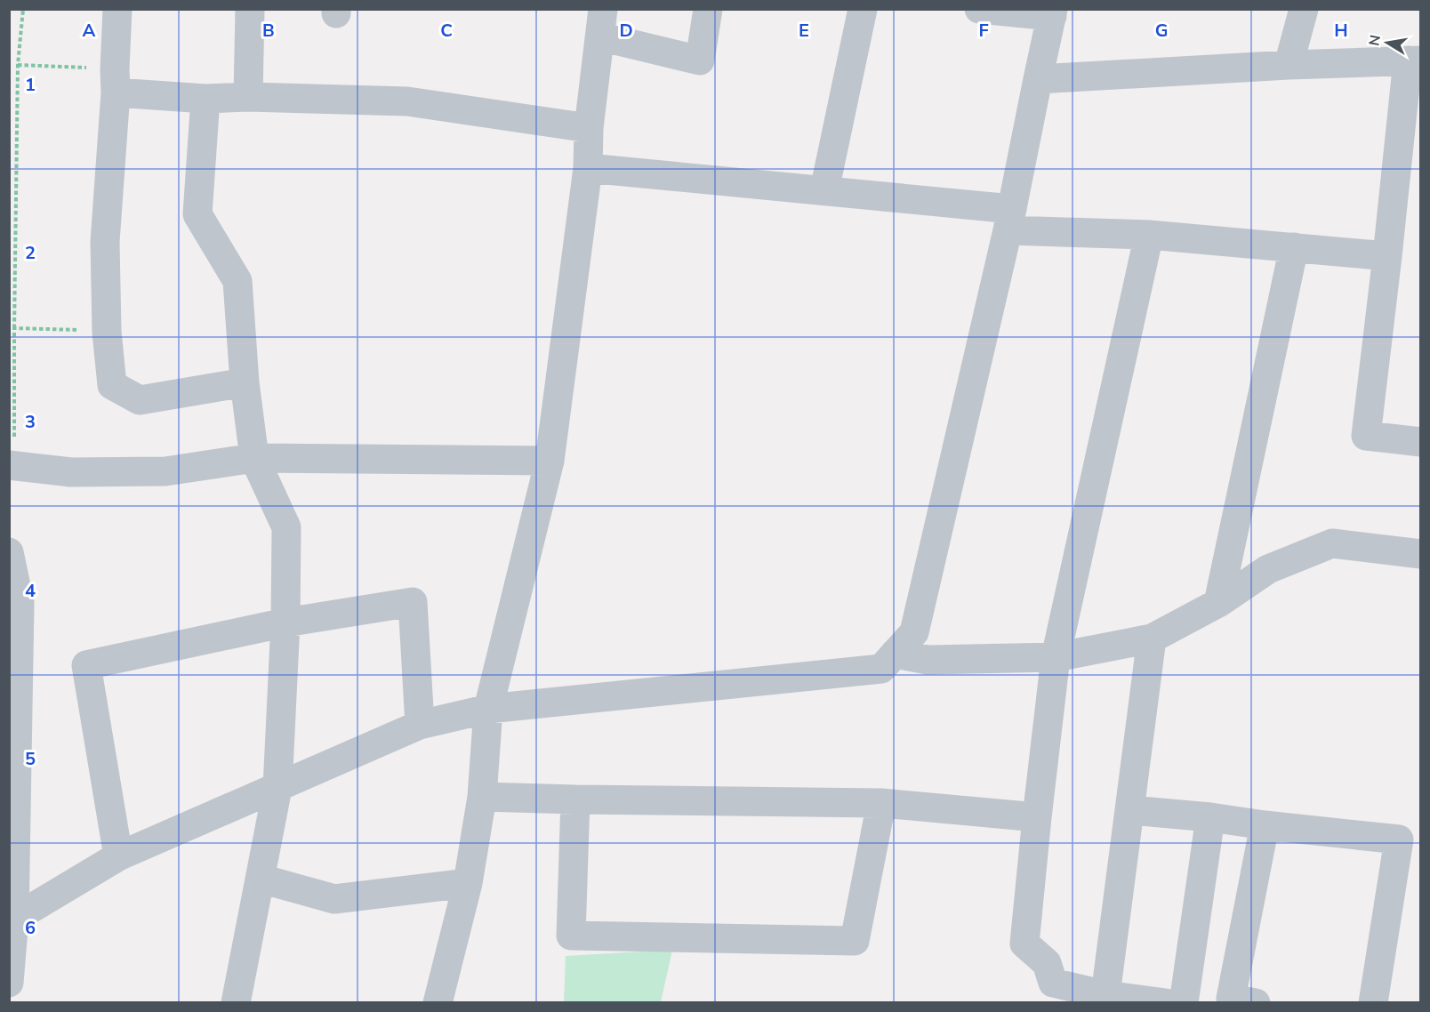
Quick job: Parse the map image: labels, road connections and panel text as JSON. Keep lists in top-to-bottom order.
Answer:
{
  "north": "left",
  "grid": {
    "columns": [
      "A",
      "B",
      "C",
      "D",
      "E",
      "F",
      "G",
      "H"
    ],
    "rows": [
      "1",
      "2",
      "3",
      "4",
      "5",
      "6"
    ]
  }
}
